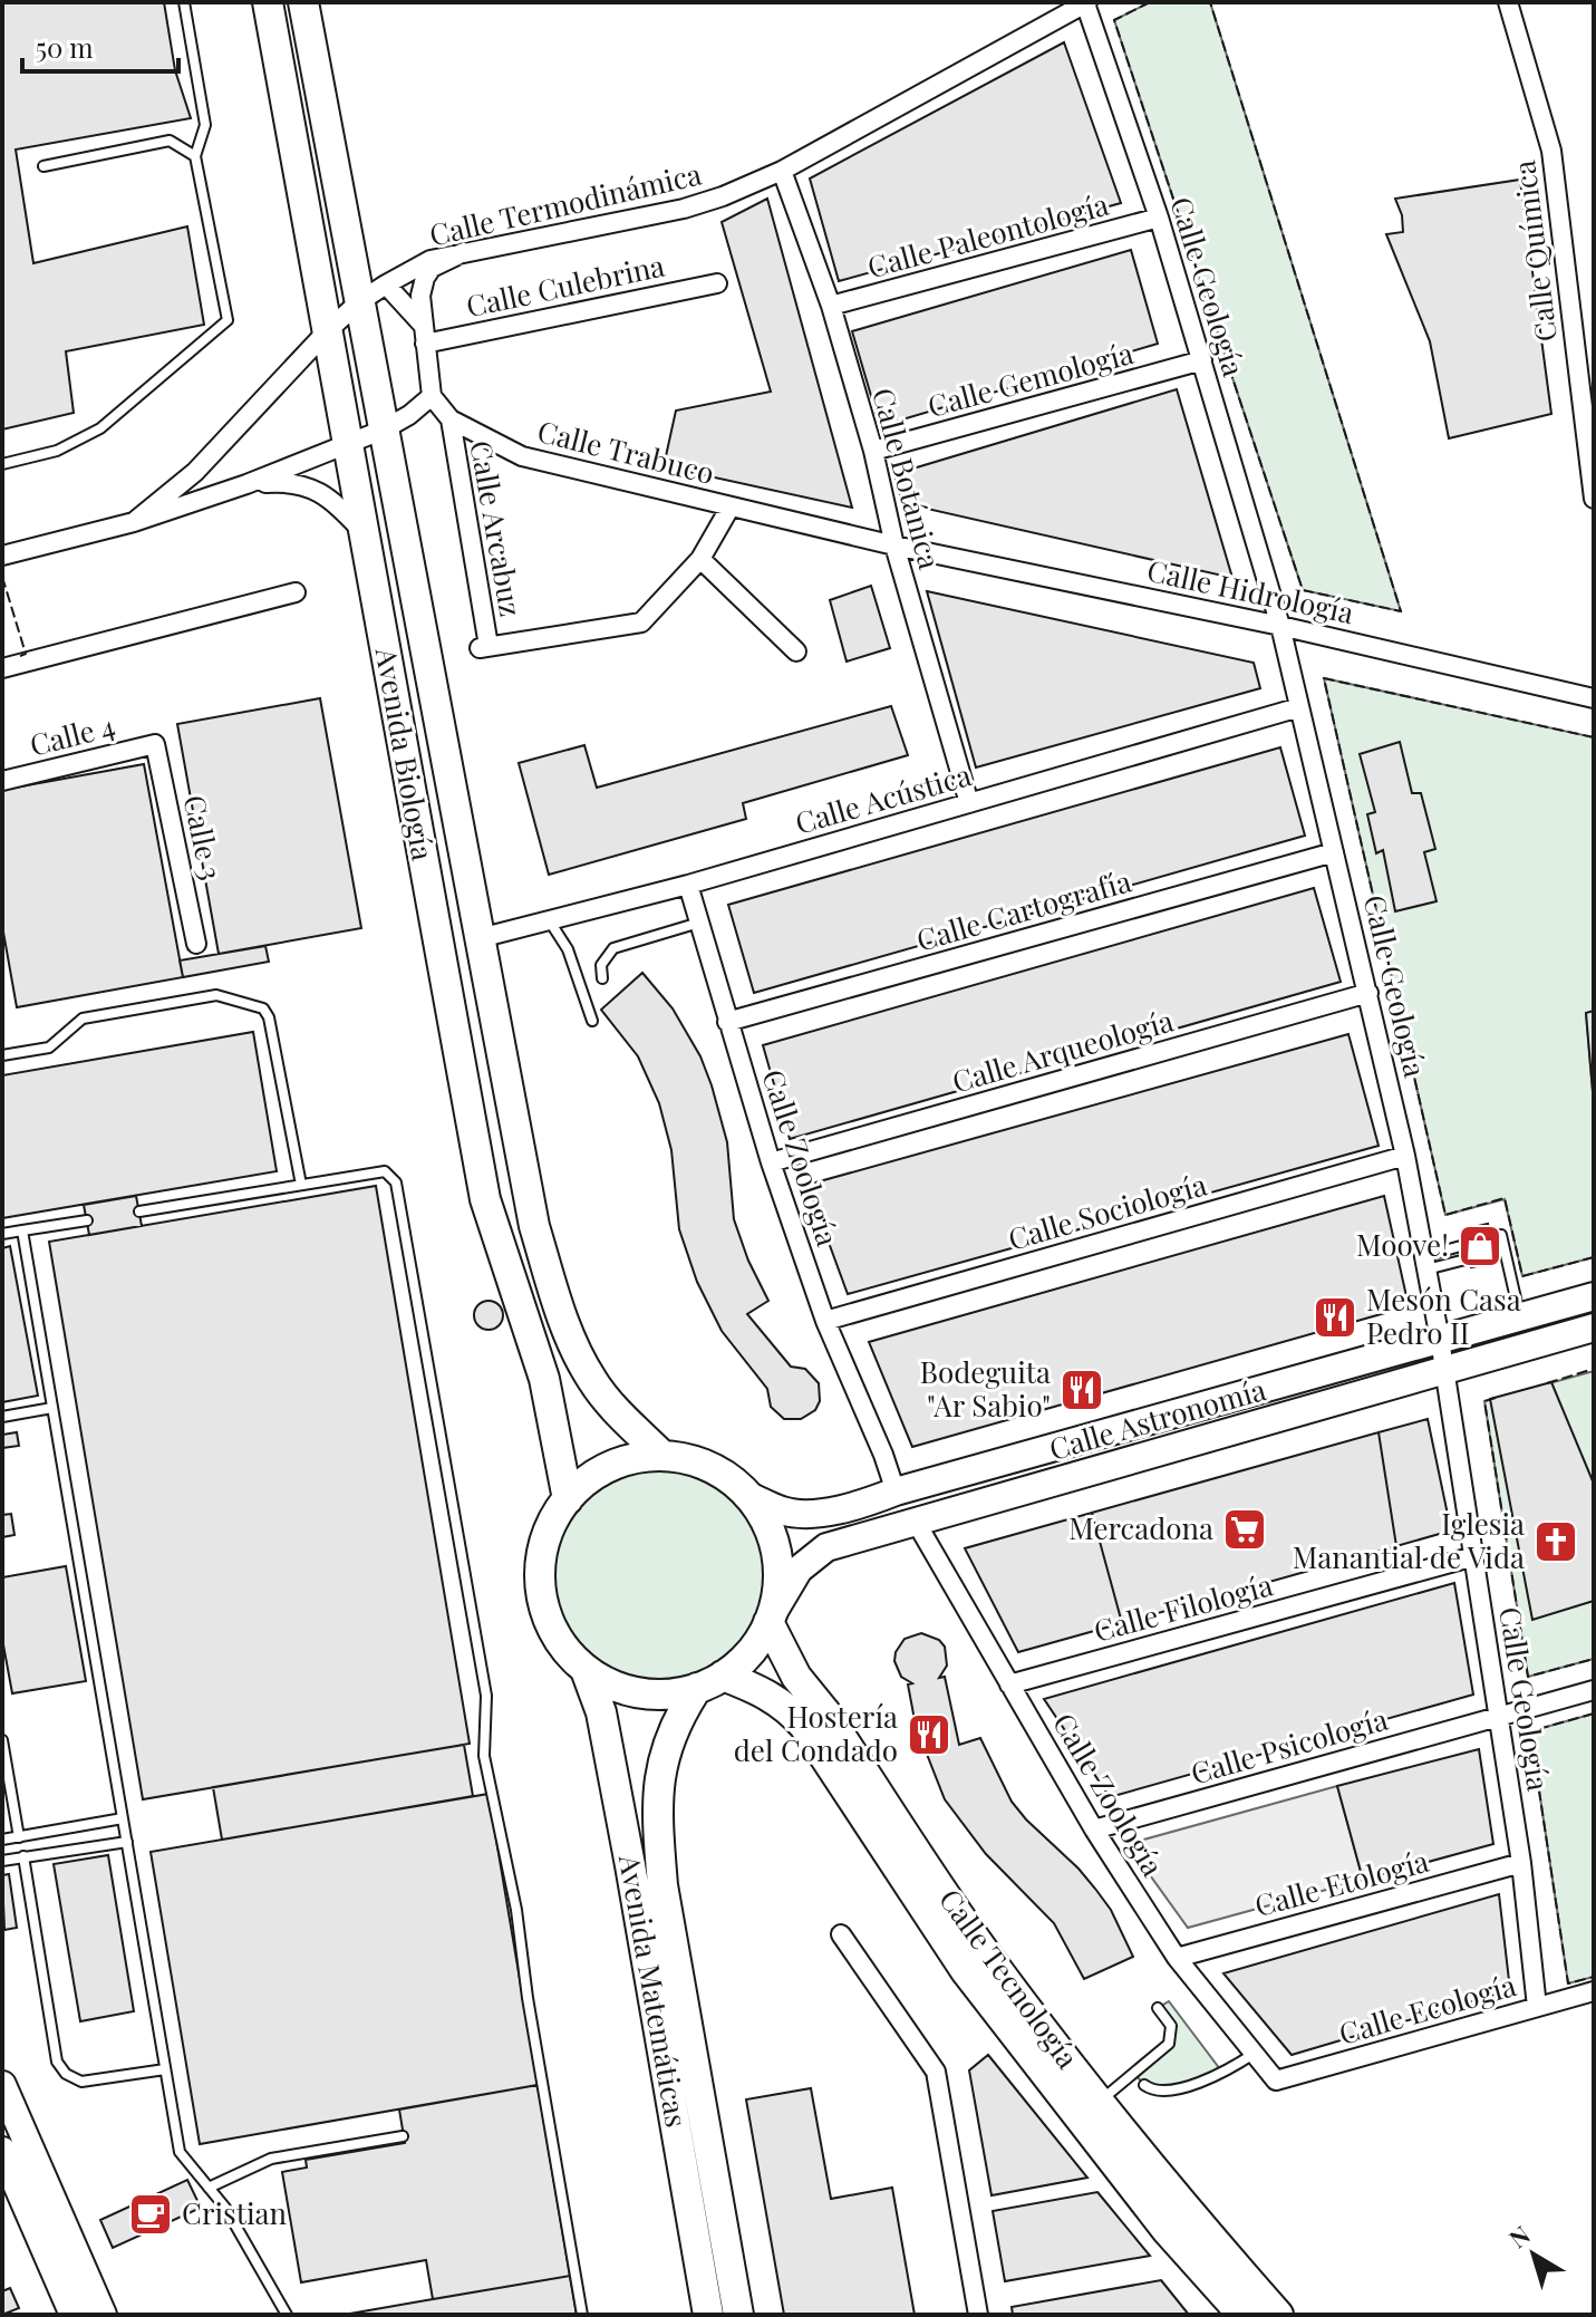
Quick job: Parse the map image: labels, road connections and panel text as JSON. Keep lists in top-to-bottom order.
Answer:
{
  "streets": {
    "main road": ["Avenida Biología", "Calle Tecnología", "Avenida Matemáticas"],
    "street": [
      "Calle Termodinámica",
      "Calle Paleontología",
      "Calle Química",
      "Calle Culebrina",
      "Calle Geología",
      "Calle Gemología",
      "Calle Trabuco",
      "Calle Botánica",
      "Calle Arcabuz",
      "Calle Hidrología",
      "Calle 4",
      "Calle Acústica",
      "Calle 3",
      "Calle Cartografía",
      "Calle Arqueología",
      "Calle Zoología",
      "Calle Sociología",
      "Calle Astronomía",
      "Calle Filología",
      "Calle Psicología",
      "Calle Etología",
      "Calle Ecología"
    ]
  },
  "crossings": [
    ["Calle Termodinámica", "Calle Geología"],
    ["Calle Termodinámica", "Calle Botánica"],
    ["Calle Termodinámica", "Avenida Biología"],
    ["Calle Paleontología", "Calle Geología"],
    ["Calle Paleontología", "Calle Botánica"],
    ["Calle Geología", "Calle Gemología"],
    ["Calle Geología", "Calle Hidrología"],
    ["Calle Geología", "Calle Acústica"],
    ["Calle Geología", "Calle Cartografía"],
    ["Calle Geología", "Calle Arqueología"],
    ["Calle Geología", "Calle Sociología"],
    ["Calle Geología", "Calle Astronomía"],
    ["Calle Geología", "Calle Filología"],
    ["Calle Geología", "Calle Psicología"],
    ["Calle Geología", "Calle Etología"],
    ["Calle Geología", "Calle Ecología"],
    ["Calle Gemología", "Calle Botánica"],
    ["Calle Trabuco", "Calle Botánica"],
    ["Calle Trabuco", "Calle Arcabuz"],
    ["Calle Trabuco", "Calle Hidrología"],
    ["Calle Botánica", "Calle Hidrología"],
    ["Calle Botánica", "Calle Acústica"],
    ["Calle 4", "Calle 3"],
    ["Avenida Biología", "Calle Acústica"],
    ["Avenida Biología", "Calle Astronomía"],
    ["Avenida Biología", "Calle Tecnología"],
    ["Avenida Biología", "Avenida Matemáticas"],
    ["Calle Acústica", "Calle Zoología"],
    ["Calle Cartografía", "Calle Zoología"],
    ["Calle Arqueología", "Calle Zoología"],
    ["Calle Zoología", "Calle Sociología"],
    ["Calle Zoología", "Calle Astronomía"],
    ["Calle Zoología", "Calle Filología"],
    ["Calle Zoología", "Calle Psicología"],
    ["Calle Zoología", "Calle Etología"],
    ["Calle Zoología", "Calle Ecología"],
    ["Calle Astronomía", "Calle Tecnología"],
    ["Calle Astronomía", "Avenida Matemáticas"],
    ["Calle Tecnología", "Avenida Matemáticas"]
  ],
  "places": {
    "shop": ["Moove!"],
    "restaurant": ["Mesón Casa Pedro II", "Bodeguita \"Ar Sabio\"", "Hostería del Condado"],
    "supermarket": ["Mercadona"],
    "church": ["Iglesia Manantial de Vida"],
    "cafe": ["Cristian"]
  },
  "scale_bar": "50 m",
  "north": "top left"
}
